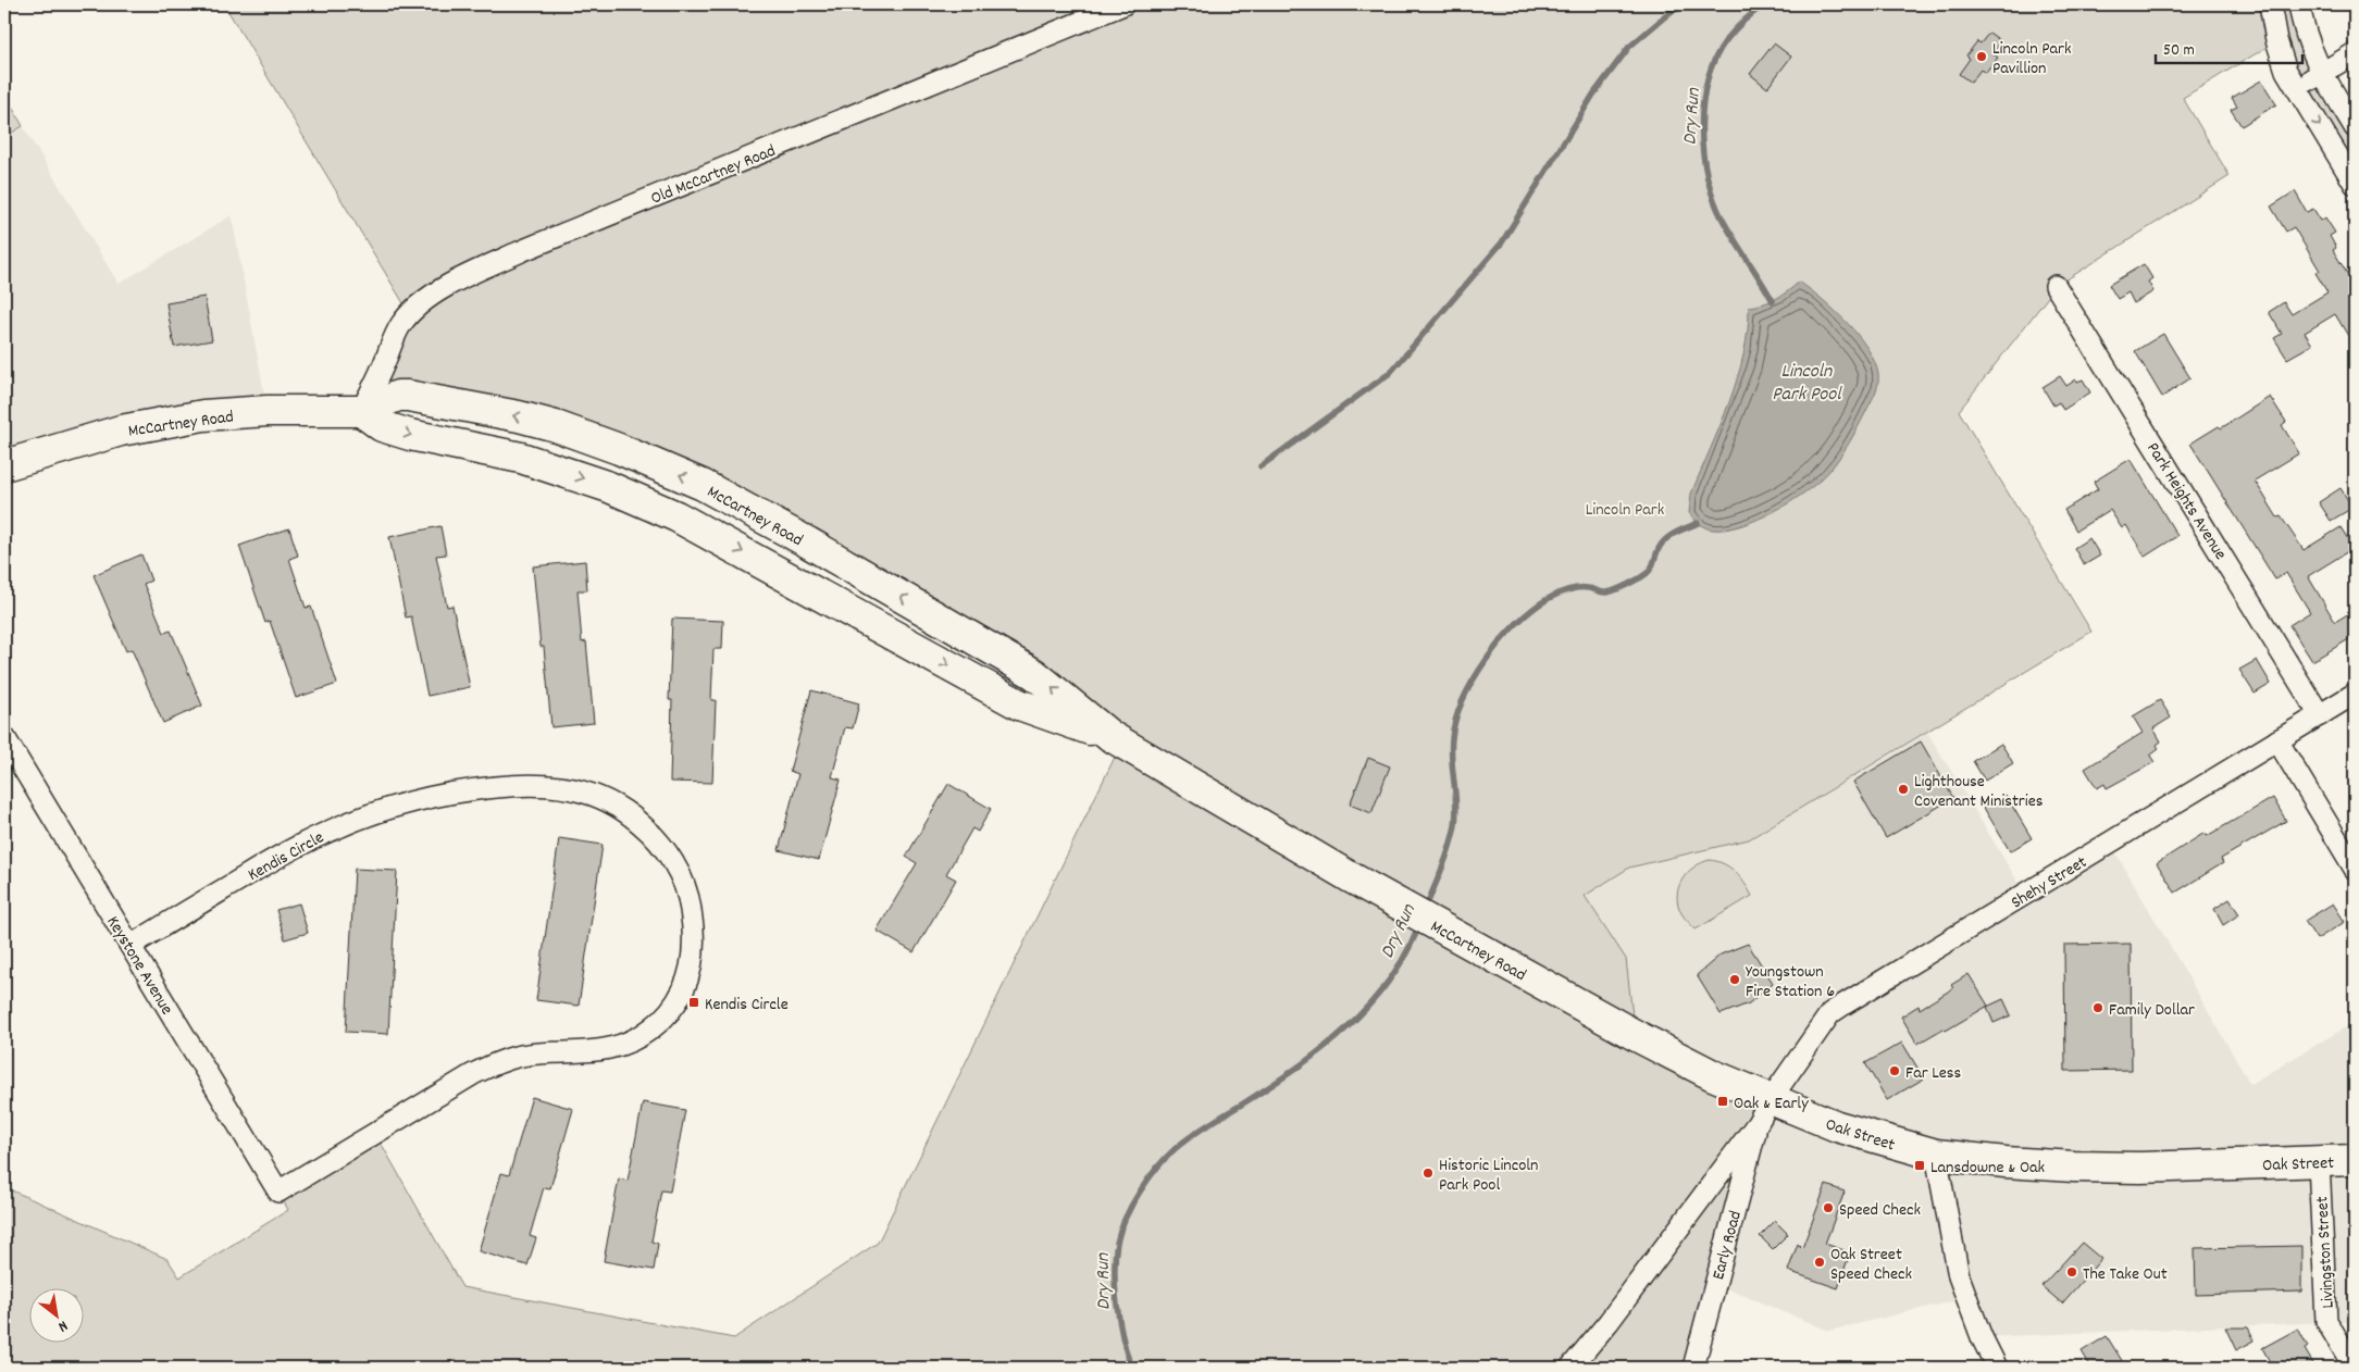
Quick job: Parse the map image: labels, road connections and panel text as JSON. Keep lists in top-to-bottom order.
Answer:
{
  "streets": {
    "highway": ["McCartney Road", "Oak Street"],
    "street": [
      "Old McCartney Road",
      "Park Heights Avenue",
      "Kendis Circle",
      "Shehy Street",
      "Keystone Avenue",
      "Early Road",
      "Livingston Street"
    ]
  },
  "crossings": [
    ["Old McCartney Road", "McCartney Road"],
    ["McCartney Road", "Shehy Street"],
    ["McCartney Road", "Oak Street"],
    ["McCartney Road", "Early Road"],
    ["Park Heights Avenue", "Shehy Street"],
    ["Kendis Circle", "Keystone Avenue"],
    ["Shehy Street", "Oak Street"],
    ["Shehy Street", "Early Road"],
    ["Oak Street", "Early Road"],
    ["Oak Street", "Livingston Street"]
  ],
  "water": ["Dry Run", "Lincoln Park Pool"],
  "parks": ["Lincoln Park"],
  "places": {
    "other": [
      "Lincoln Park Pavillion",
      "Lighthouse Covenant Ministries",
      "Youngstown Fire Station 6",
      "Family Dollar",
      "Far Less",
      "Historic Lincoln Park Pool",
      "Speed Check",
      "Oak Street Speed Check",
      "The Take Out"
    ],
    "transit": ["Kendis Circle", "Oak & Early", "Lansdowne & Oak"]
  },
  "scale_bar": "50 m",
  "north": "bottom right"
}
